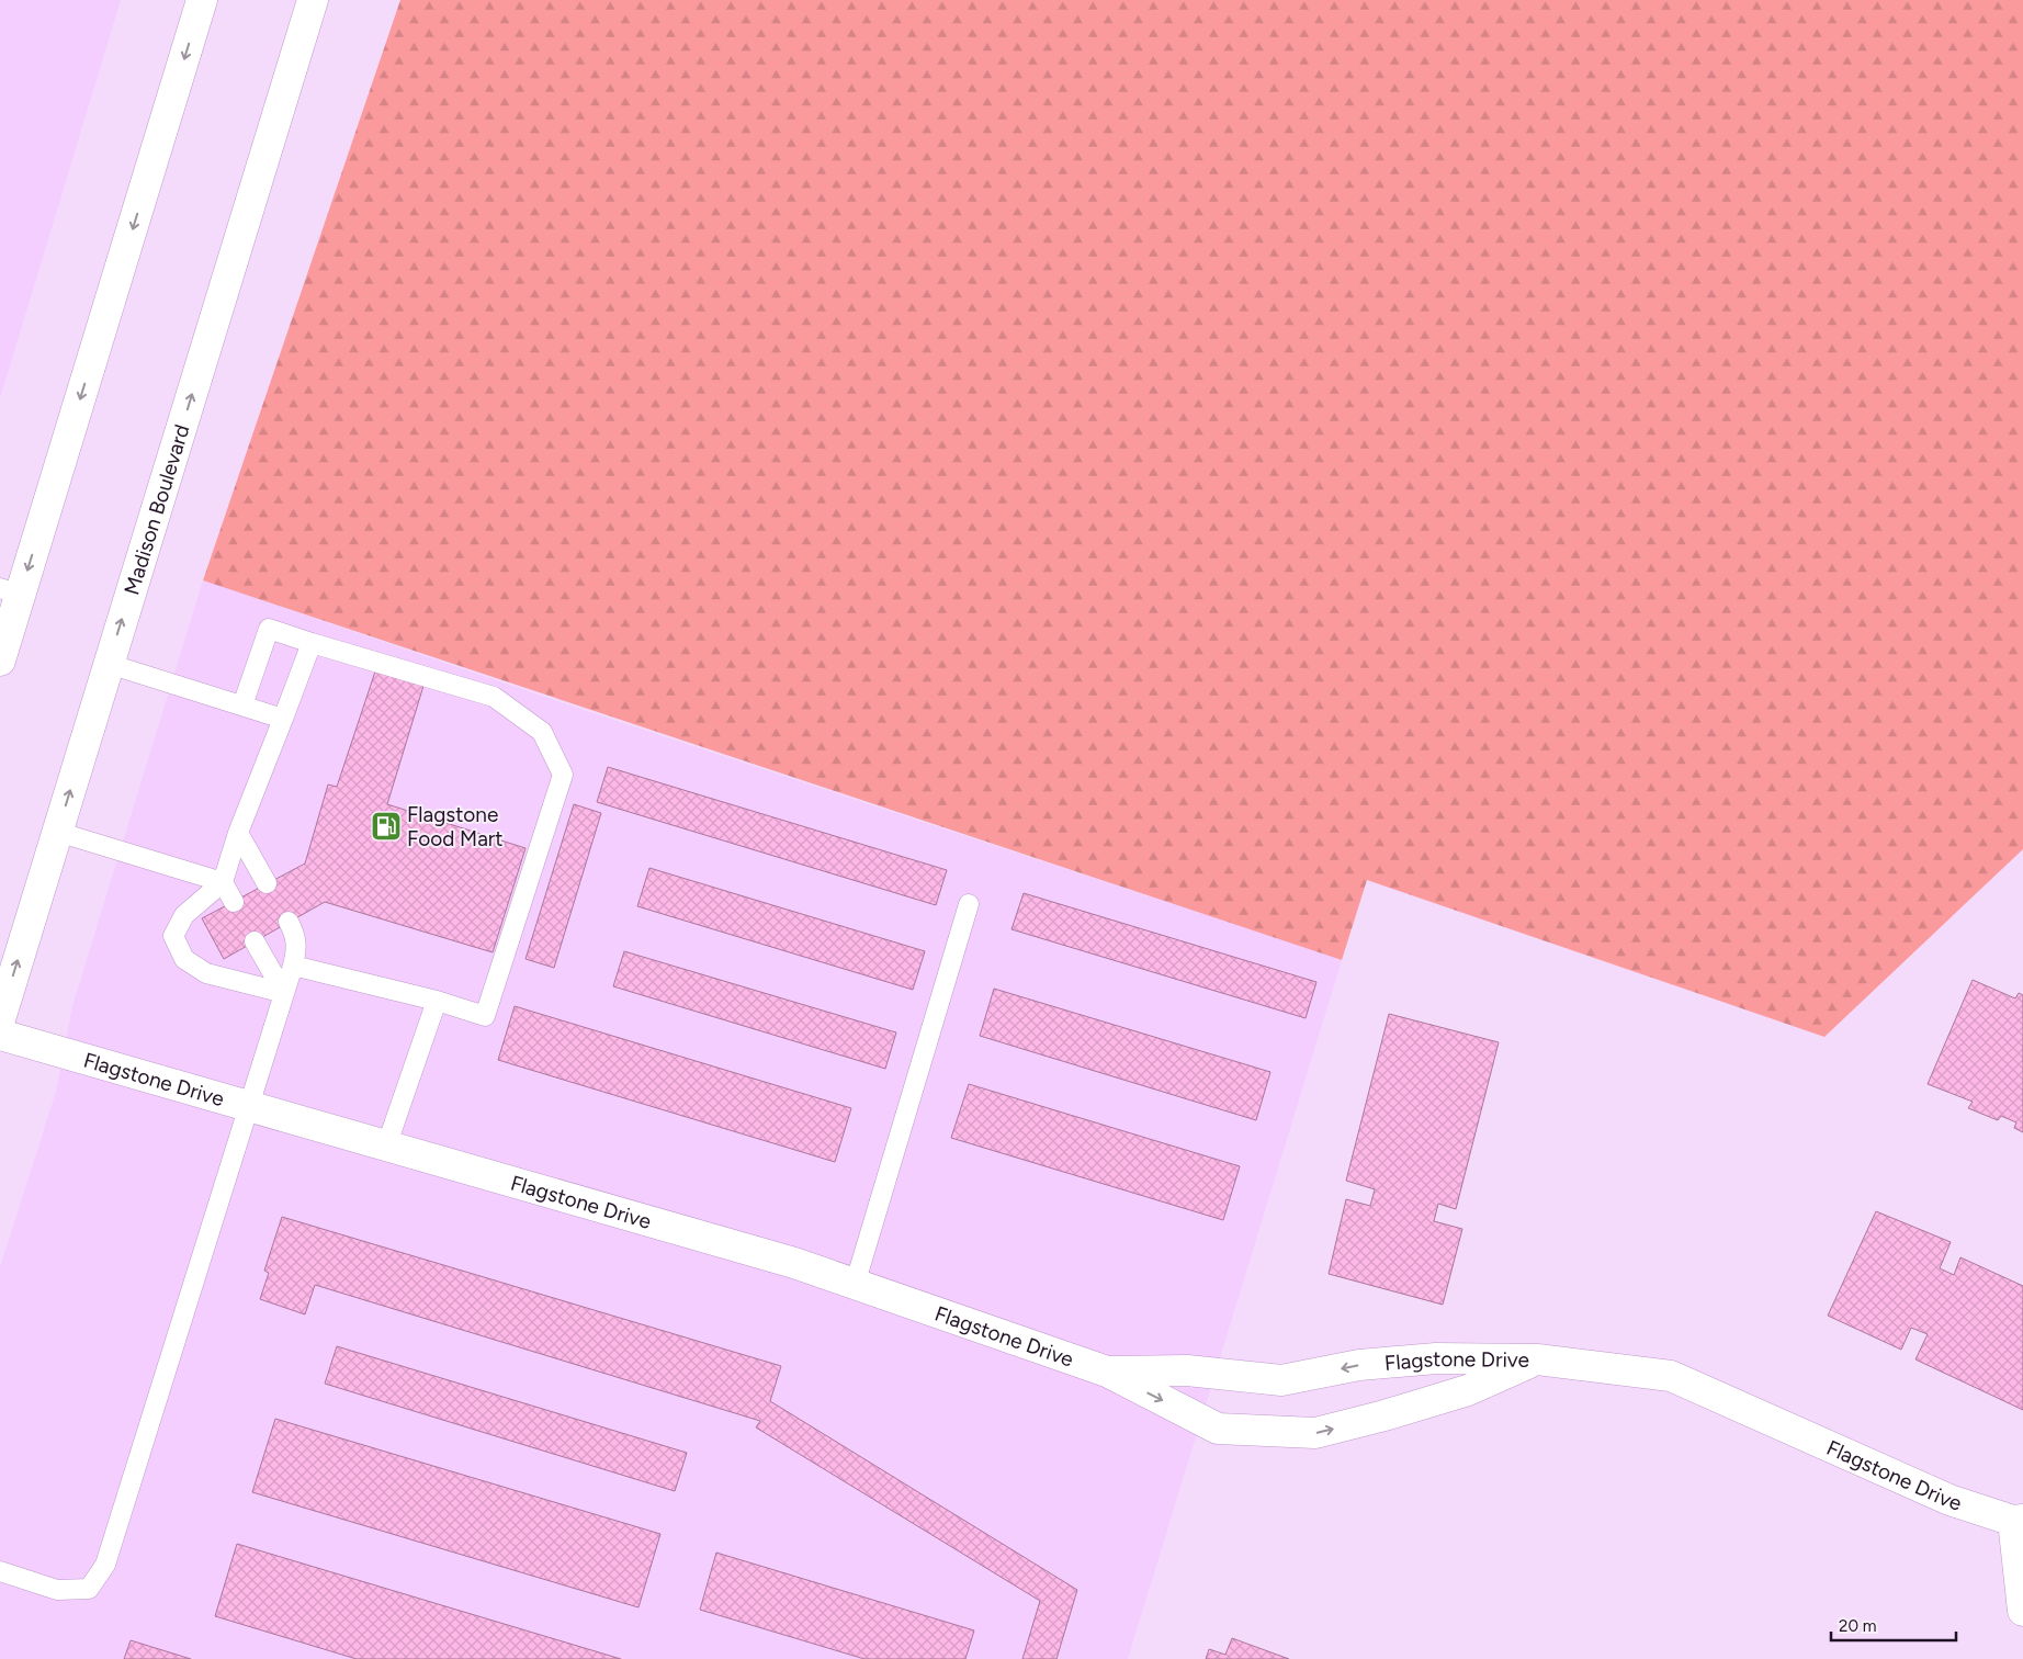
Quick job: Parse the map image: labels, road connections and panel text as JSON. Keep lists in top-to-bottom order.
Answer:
{
  "streets": {
    "street": ["Madison Boulevard", "Flagstone Drive"]
  },
  "places": {
    "fuel station": ["Flagstone Food Mart"]
  },
  "scale_bar": "20 m"
}
